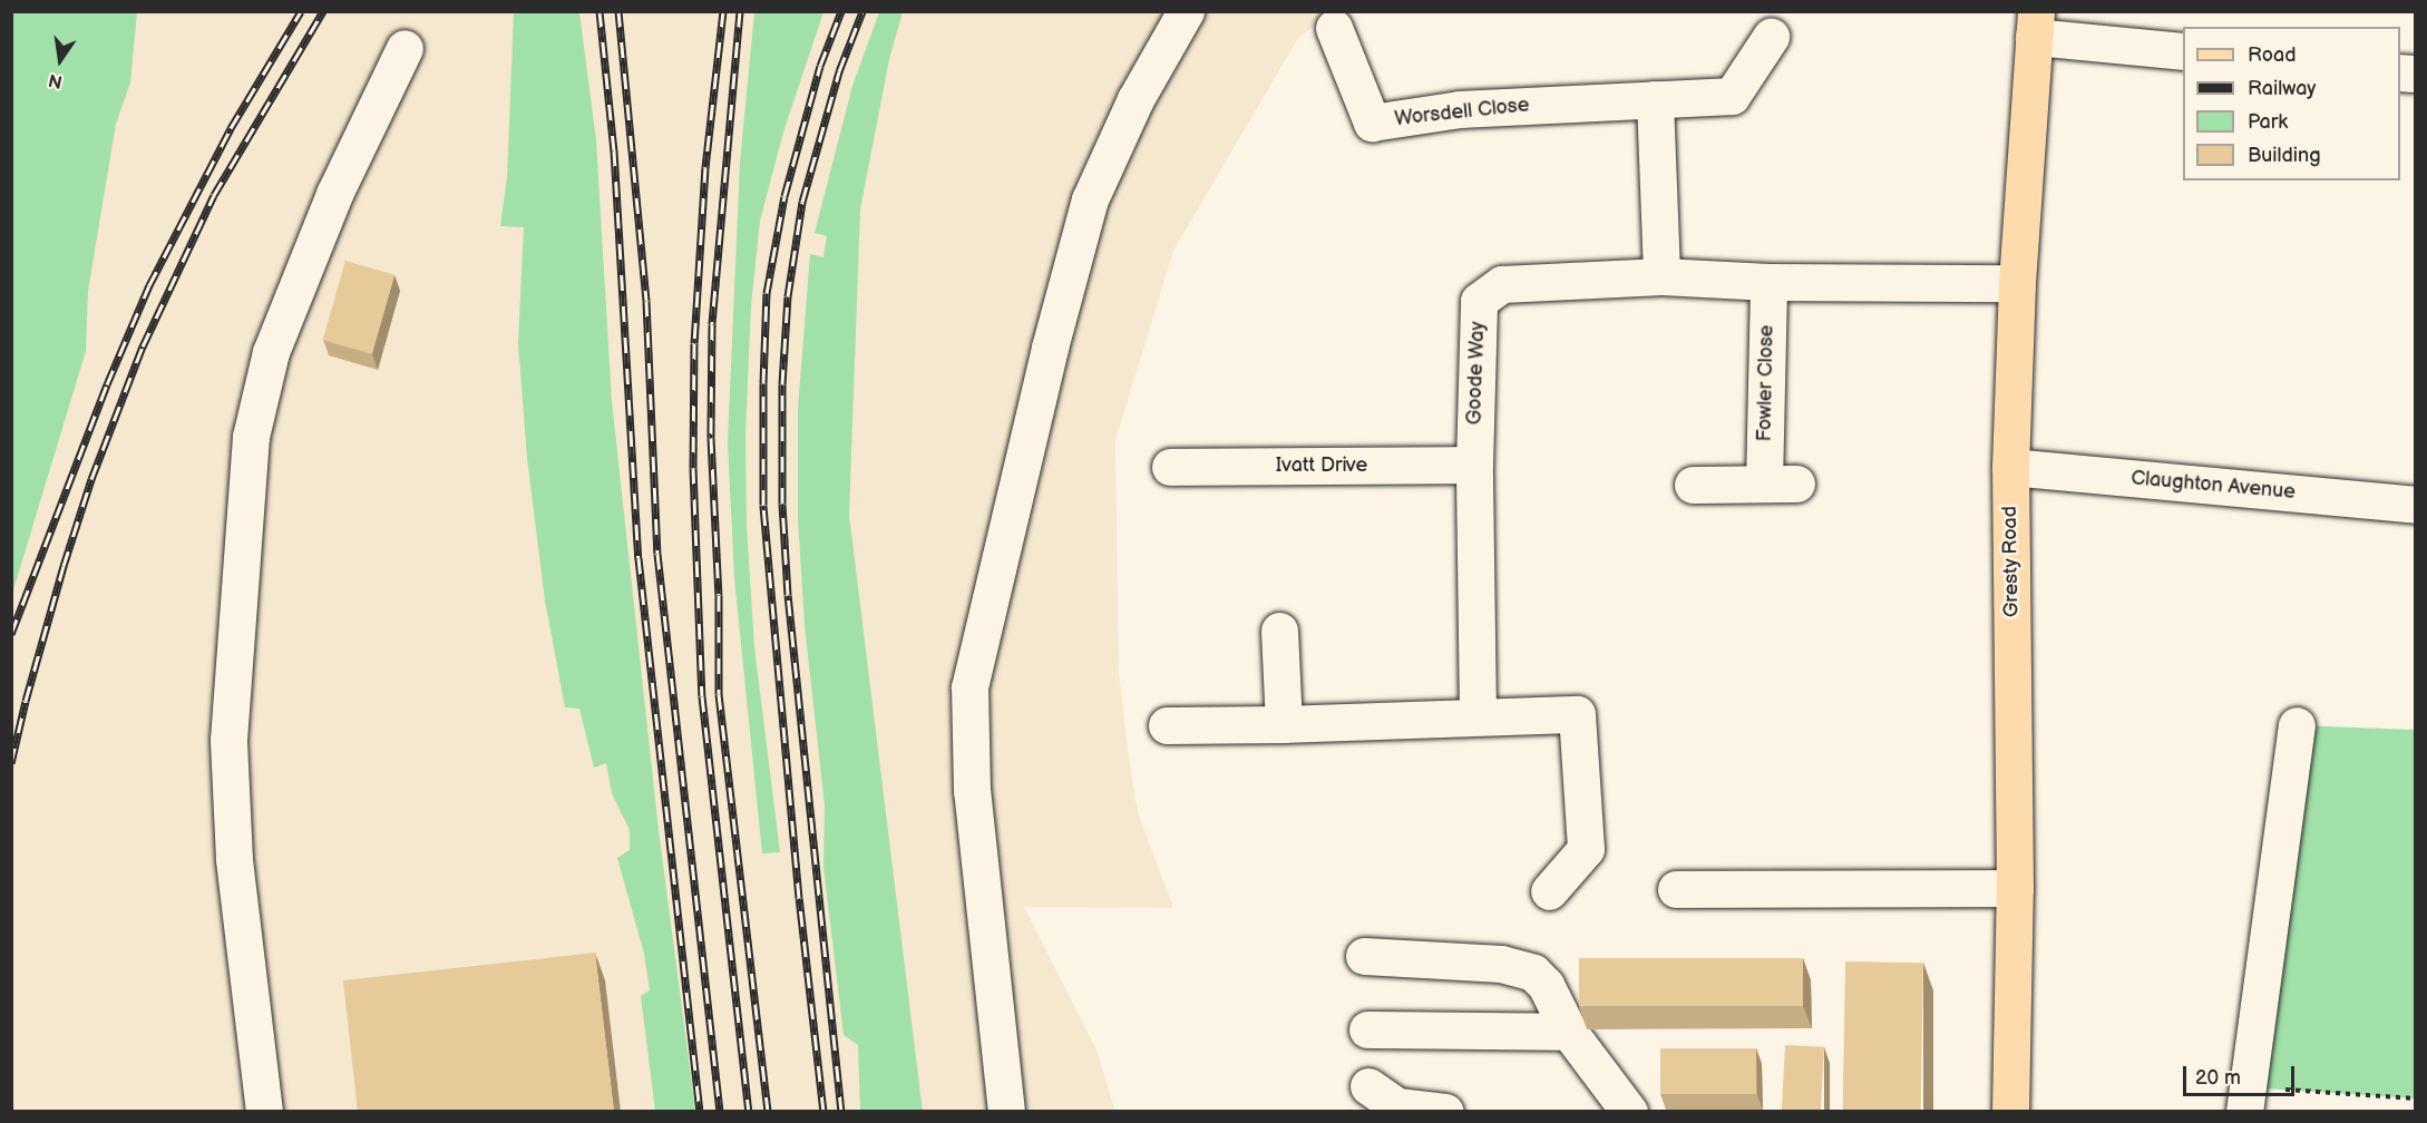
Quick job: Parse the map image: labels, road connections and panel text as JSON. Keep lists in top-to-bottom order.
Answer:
{
  "streets": {
    "main road": ["Gresty Road"],
    "street": [
      "Worsdell Close",
      "Goode Way",
      "Fowler Close",
      "Ivatt Drive",
      "Claughton Avenue"
    ]
  },
  "crossings": [
    ["Goode Way", "Fowler Close"],
    ["Goode Way", "Ivatt Drive"],
    ["Goode Way", "Gresty Road"],
    ["Claughton Avenue", "Gresty Road"]
  ],
  "legend": [
    "Road",
    "Railway",
    "Park",
    "Building"
  ],
  "scale_bar": "20 m",
  "north": "bottom"
}
